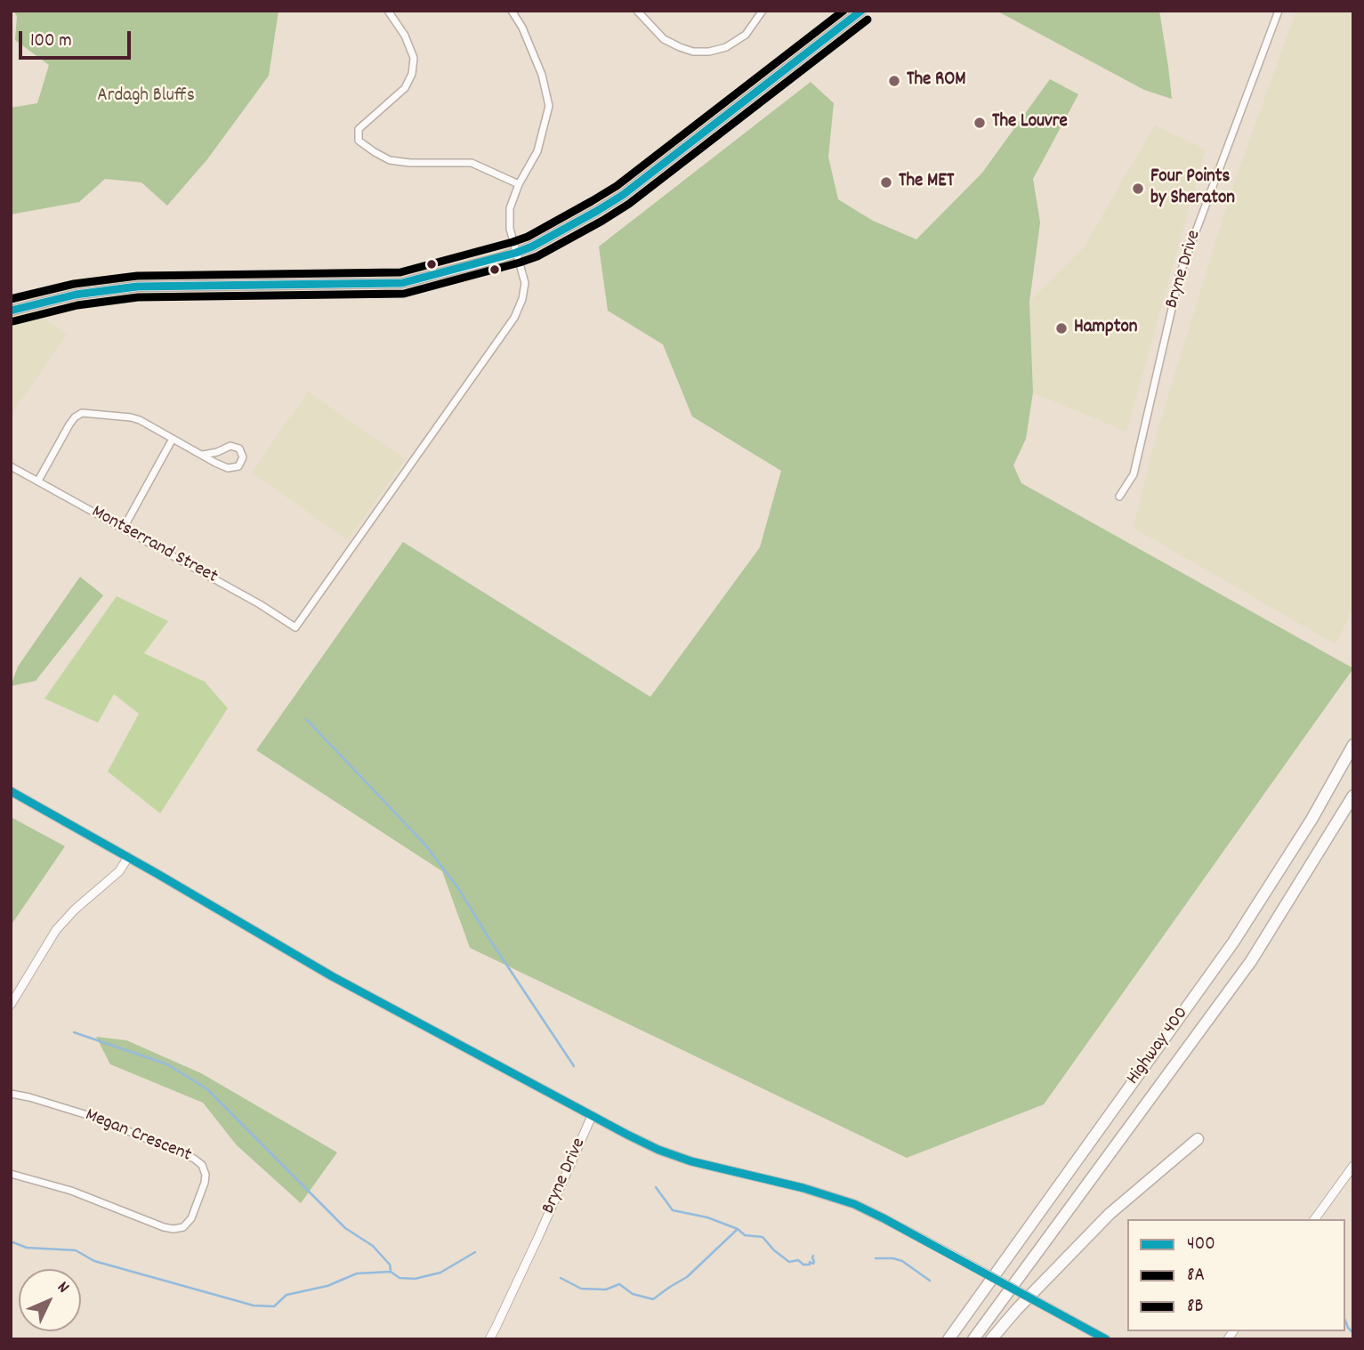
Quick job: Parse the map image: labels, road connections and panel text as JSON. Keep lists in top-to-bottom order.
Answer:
{
  "streets": {
    "highway": ["Highway 400"],
    "street": ["Bryne Drive", "Montserrand Street", "Megan Crescent"]
  },
  "parks": ["Ardagh Bluffs"],
  "places": [
    "The ROM",
    "The Louvre",
    "The MET",
    "Four Points by Sheraton",
    "Hampton"
  ],
  "lines": ["transit line 400", "transit line 8B", "transit line 8A"],
  "legend": ["400", "8A", "8B"],
  "scale_bar": "100 m",
  "north": "top right"
}
